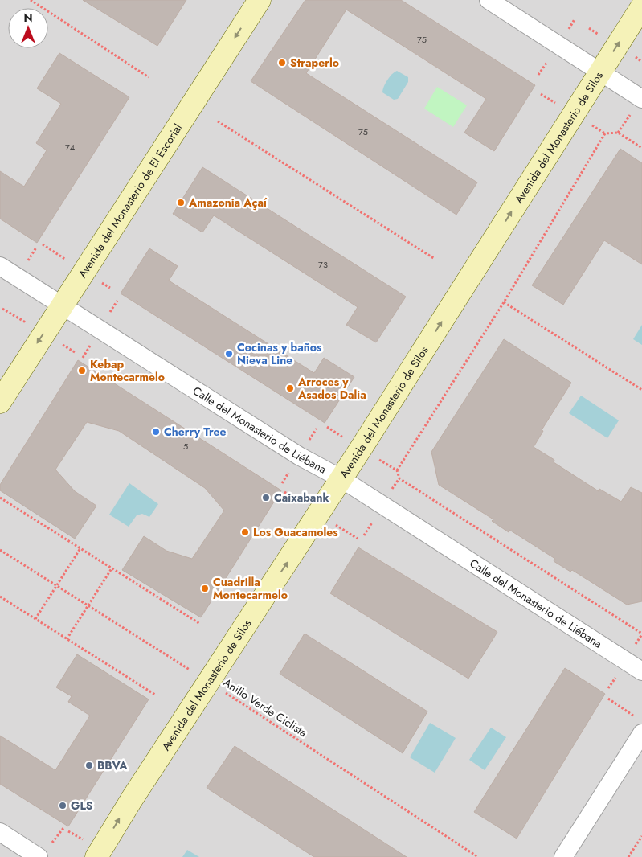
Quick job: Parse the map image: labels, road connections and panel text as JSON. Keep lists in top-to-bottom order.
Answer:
{
  "streets": {
    "street": ["Avenida del Monasterio de Silos", "Avenida del Monasterio de El Escorial", "Calle del Monasterio de Liébana"],
    "path": ["Anillo Verde Ciclista"]
  },
  "crossings": [
    ["Avenida del Monasterio de Silos", "Calle del Monasterio de Liébana"],
    ["Avenida del Monasterio de Silos", "Anillo Verde Ciclista"],
    ["Avenida del Monasterio de El Escorial", "Calle del Monasterio de Liébana"]
  ],
  "one_way": ["Avenida del Monasterio de Silos", "Avenida del Monasterio de El Escorial"],
  "places": [
    "Straperlo",
    "Amazonia Açaí",
    "Cocinas y baños Nieva Line",
    "Kebap Montecarmelo",
    "Arroces y Asados Dalia",
    "Cherry Tree",
    "Caixabank",
    "Los Guacamoles",
    "Cuadrilla Montecarmelo",
    "BBVA",
    "GLS"
  ],
  "house_numbers": [
    "75",
    "75",
    "74",
    "73",
    "5"
  ],
  "north": "top"
}
